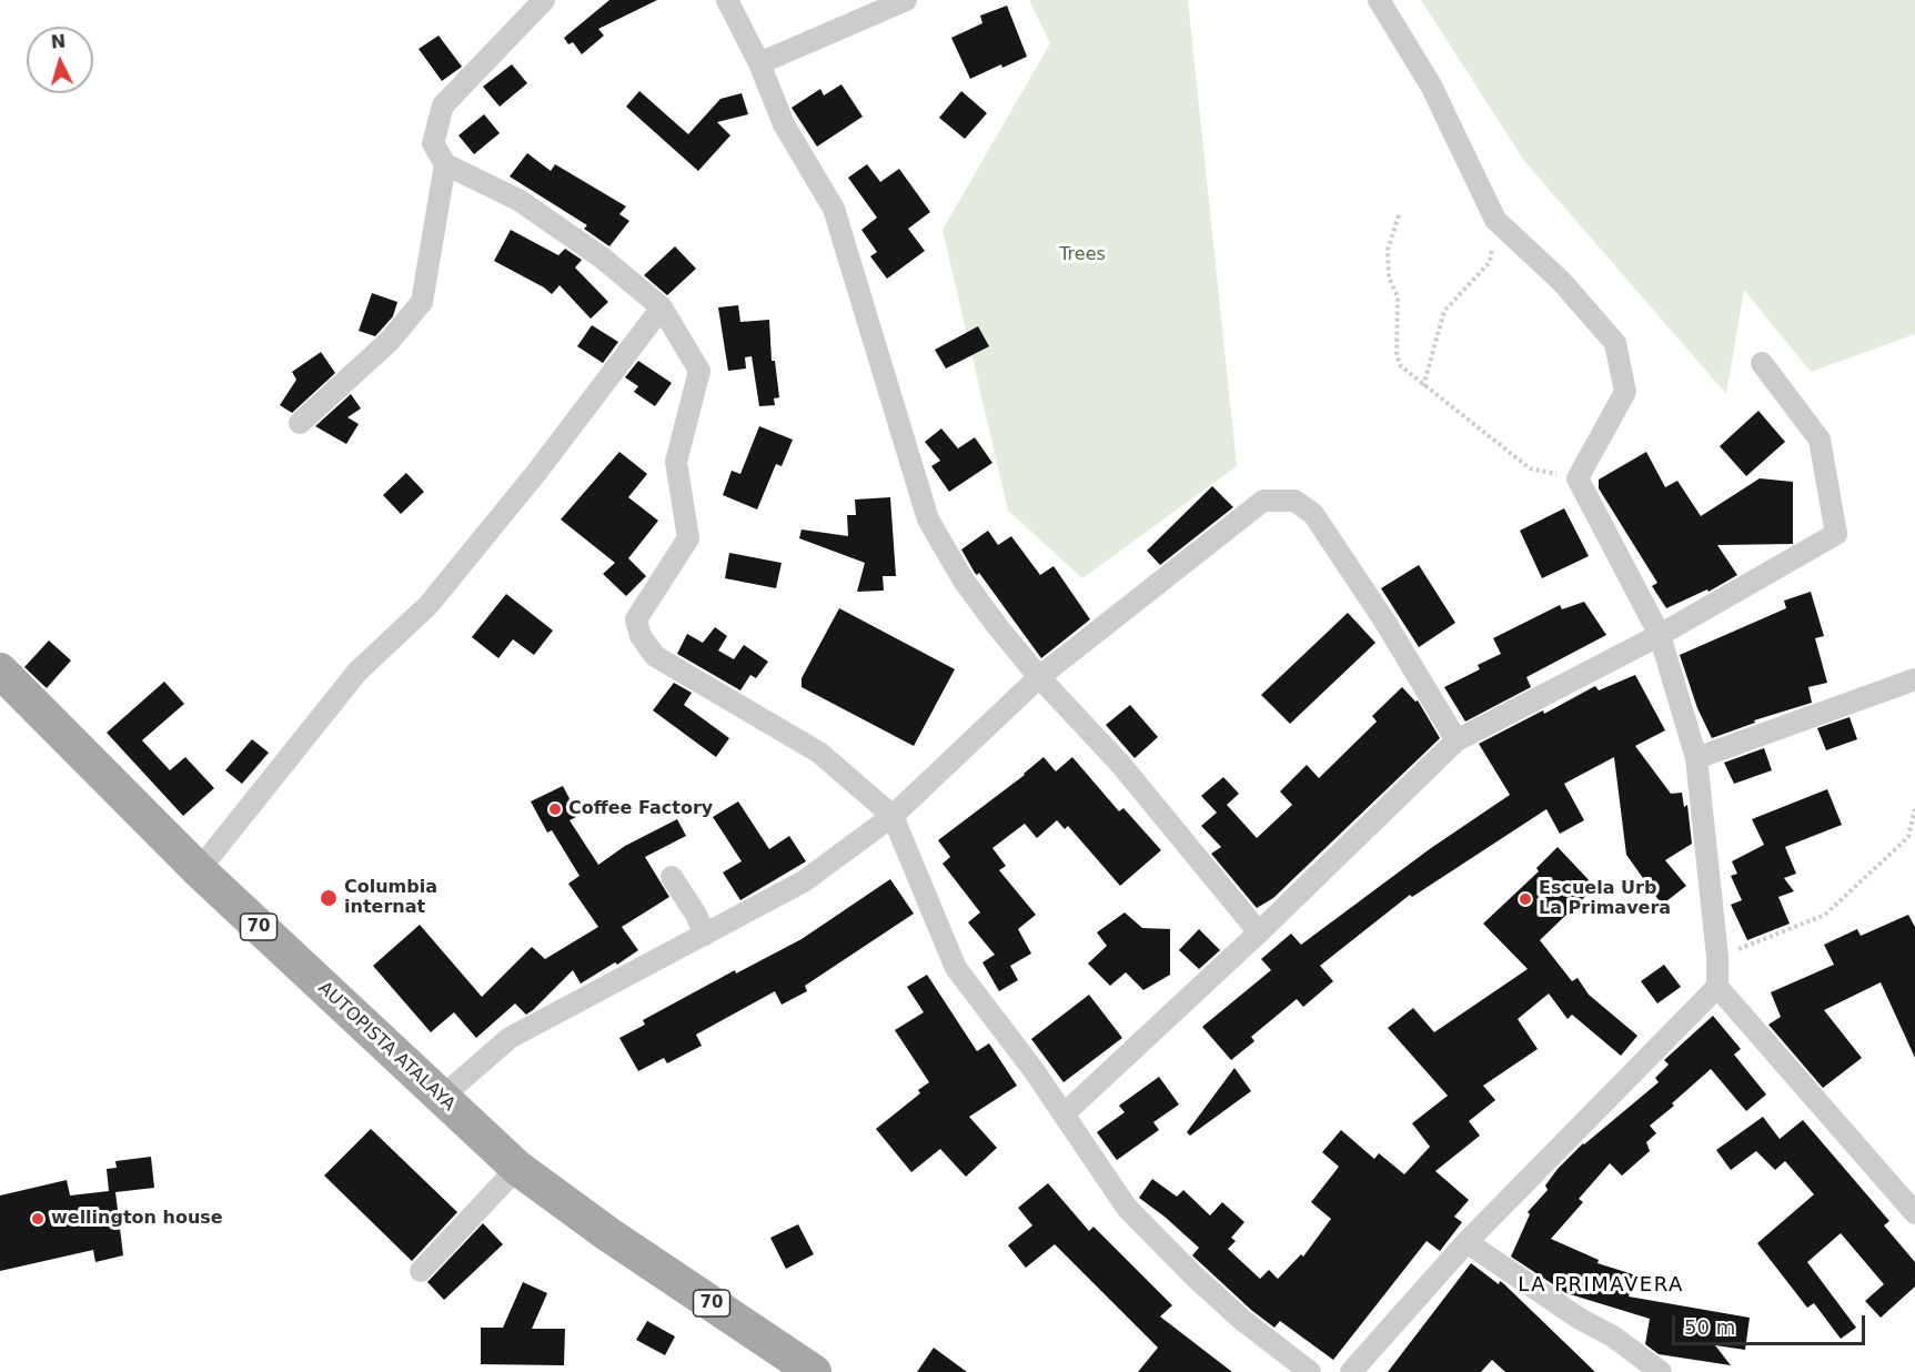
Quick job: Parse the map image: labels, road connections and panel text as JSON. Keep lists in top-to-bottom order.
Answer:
{
  "streets": {
    "main road": ["70", "AUTOPISTA ATALAYA"]
  },
  "districts": ["LA PRIMAVERA"],
  "parks": ["Trees"],
  "places": [
    "Coffee Factory",
    "Columbia internat",
    "Escuela Urb La Primavera",
    "wellington house"
  ],
  "scale_bar": "50 m",
  "north": "top"
}
